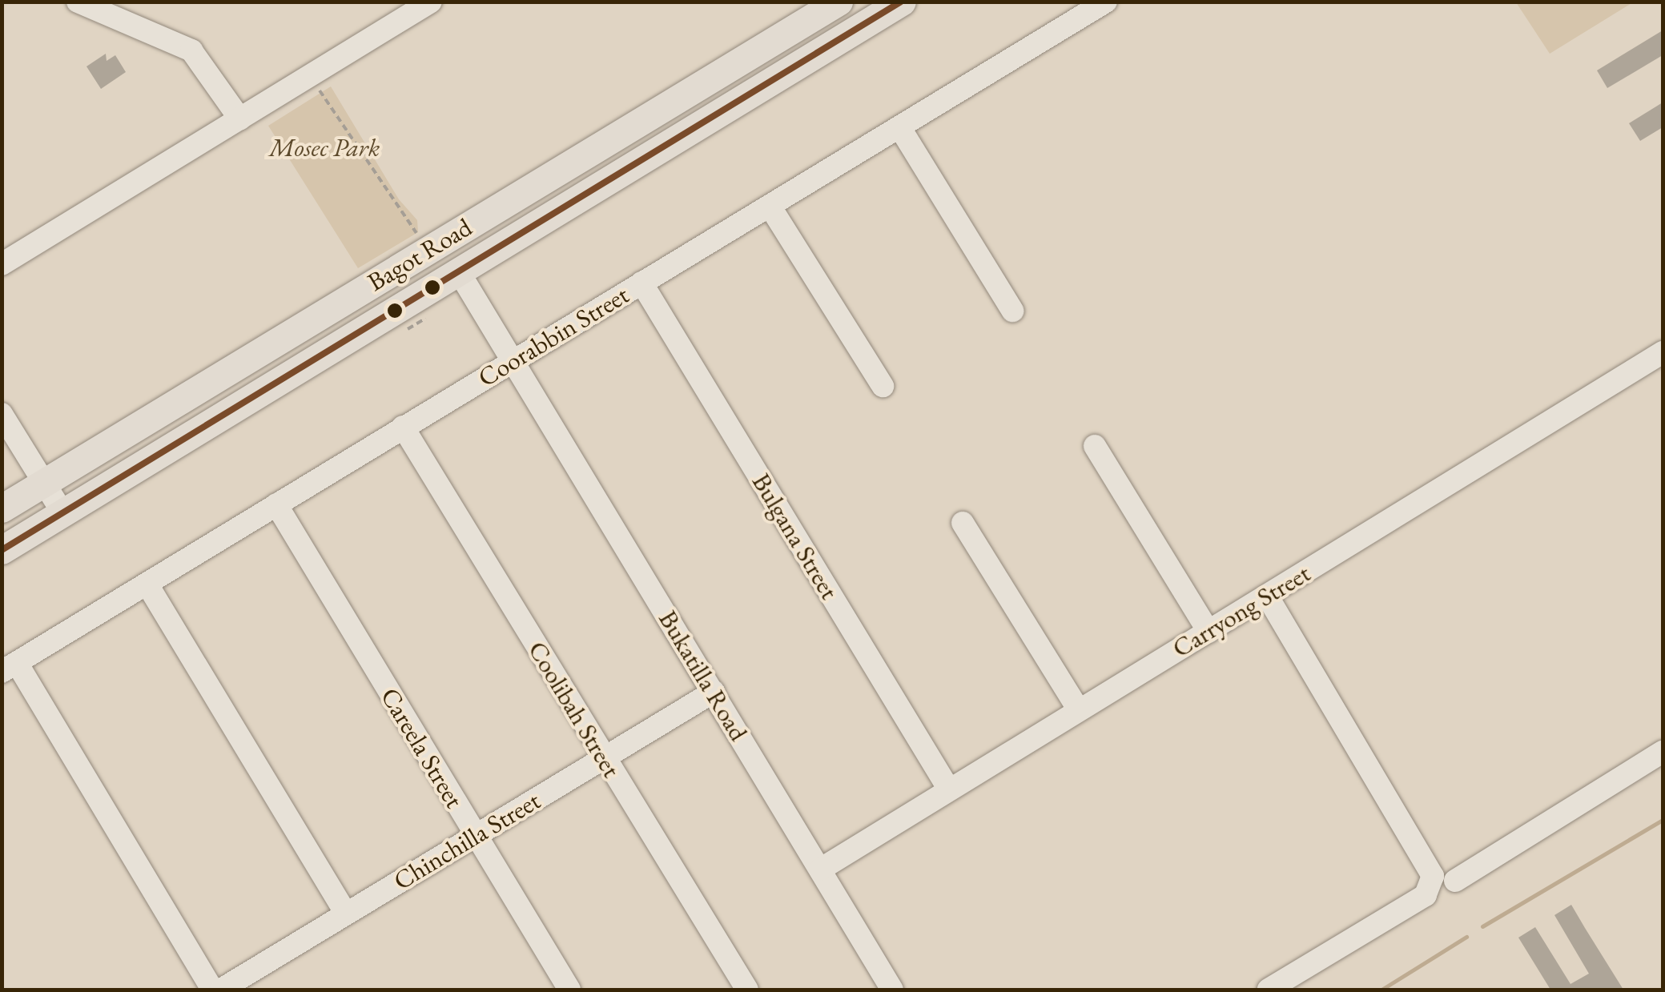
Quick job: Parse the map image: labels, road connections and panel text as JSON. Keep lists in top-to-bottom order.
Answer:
{
  "streets": {
    "main road": ["Bagot Road"],
    "street": [
      "Coorabbin Street",
      "Bulgana Street",
      "Carryong Street",
      "Bukatilla Road",
      "Coolibah Street",
      "Careela Street",
      "Chinchilla Street"
    ]
  },
  "crossings": [
    ["Bagot Road", "Bukatilla Road"],
    ["Coorabbin Street", "Bulgana Street"],
    ["Coorabbin Street", "Bukatilla Road"],
    ["Coorabbin Street", "Coolibah Street"],
    ["Coorabbin Street", "Careela Street"],
    ["Bulgana Street", "Carryong Street"],
    ["Carryong Street", "Bukatilla Road"],
    ["Bukatilla Road", "Chinchilla Street"],
    ["Coolibah Street", "Chinchilla Street"],
    ["Careela Street", "Chinchilla Street"]
  ],
  "parks": ["Mosec Park"]
}
